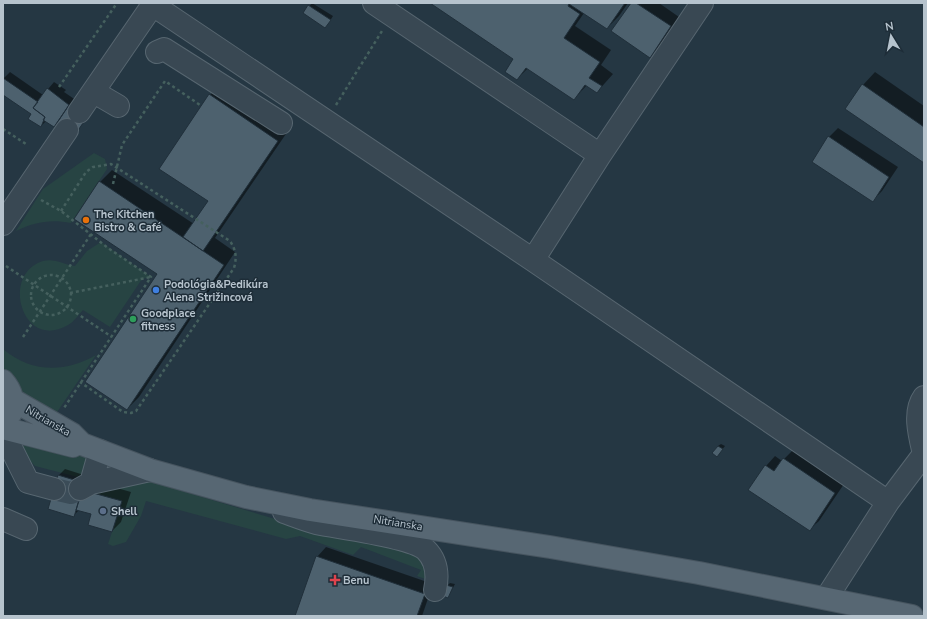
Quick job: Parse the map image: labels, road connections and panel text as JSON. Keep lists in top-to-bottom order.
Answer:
{
  "streets": {
    "main road": ["Nitrianska"]
  },
  "places": {
    "other": [
      "The Kitchen Bistro & Café",
      "Podológia&Pedikúra Alena Strižincová",
      "Goodplace fitness",
      "Shell"
    ],
    "health": ["Benu"]
  },
  "north": "top"
}
